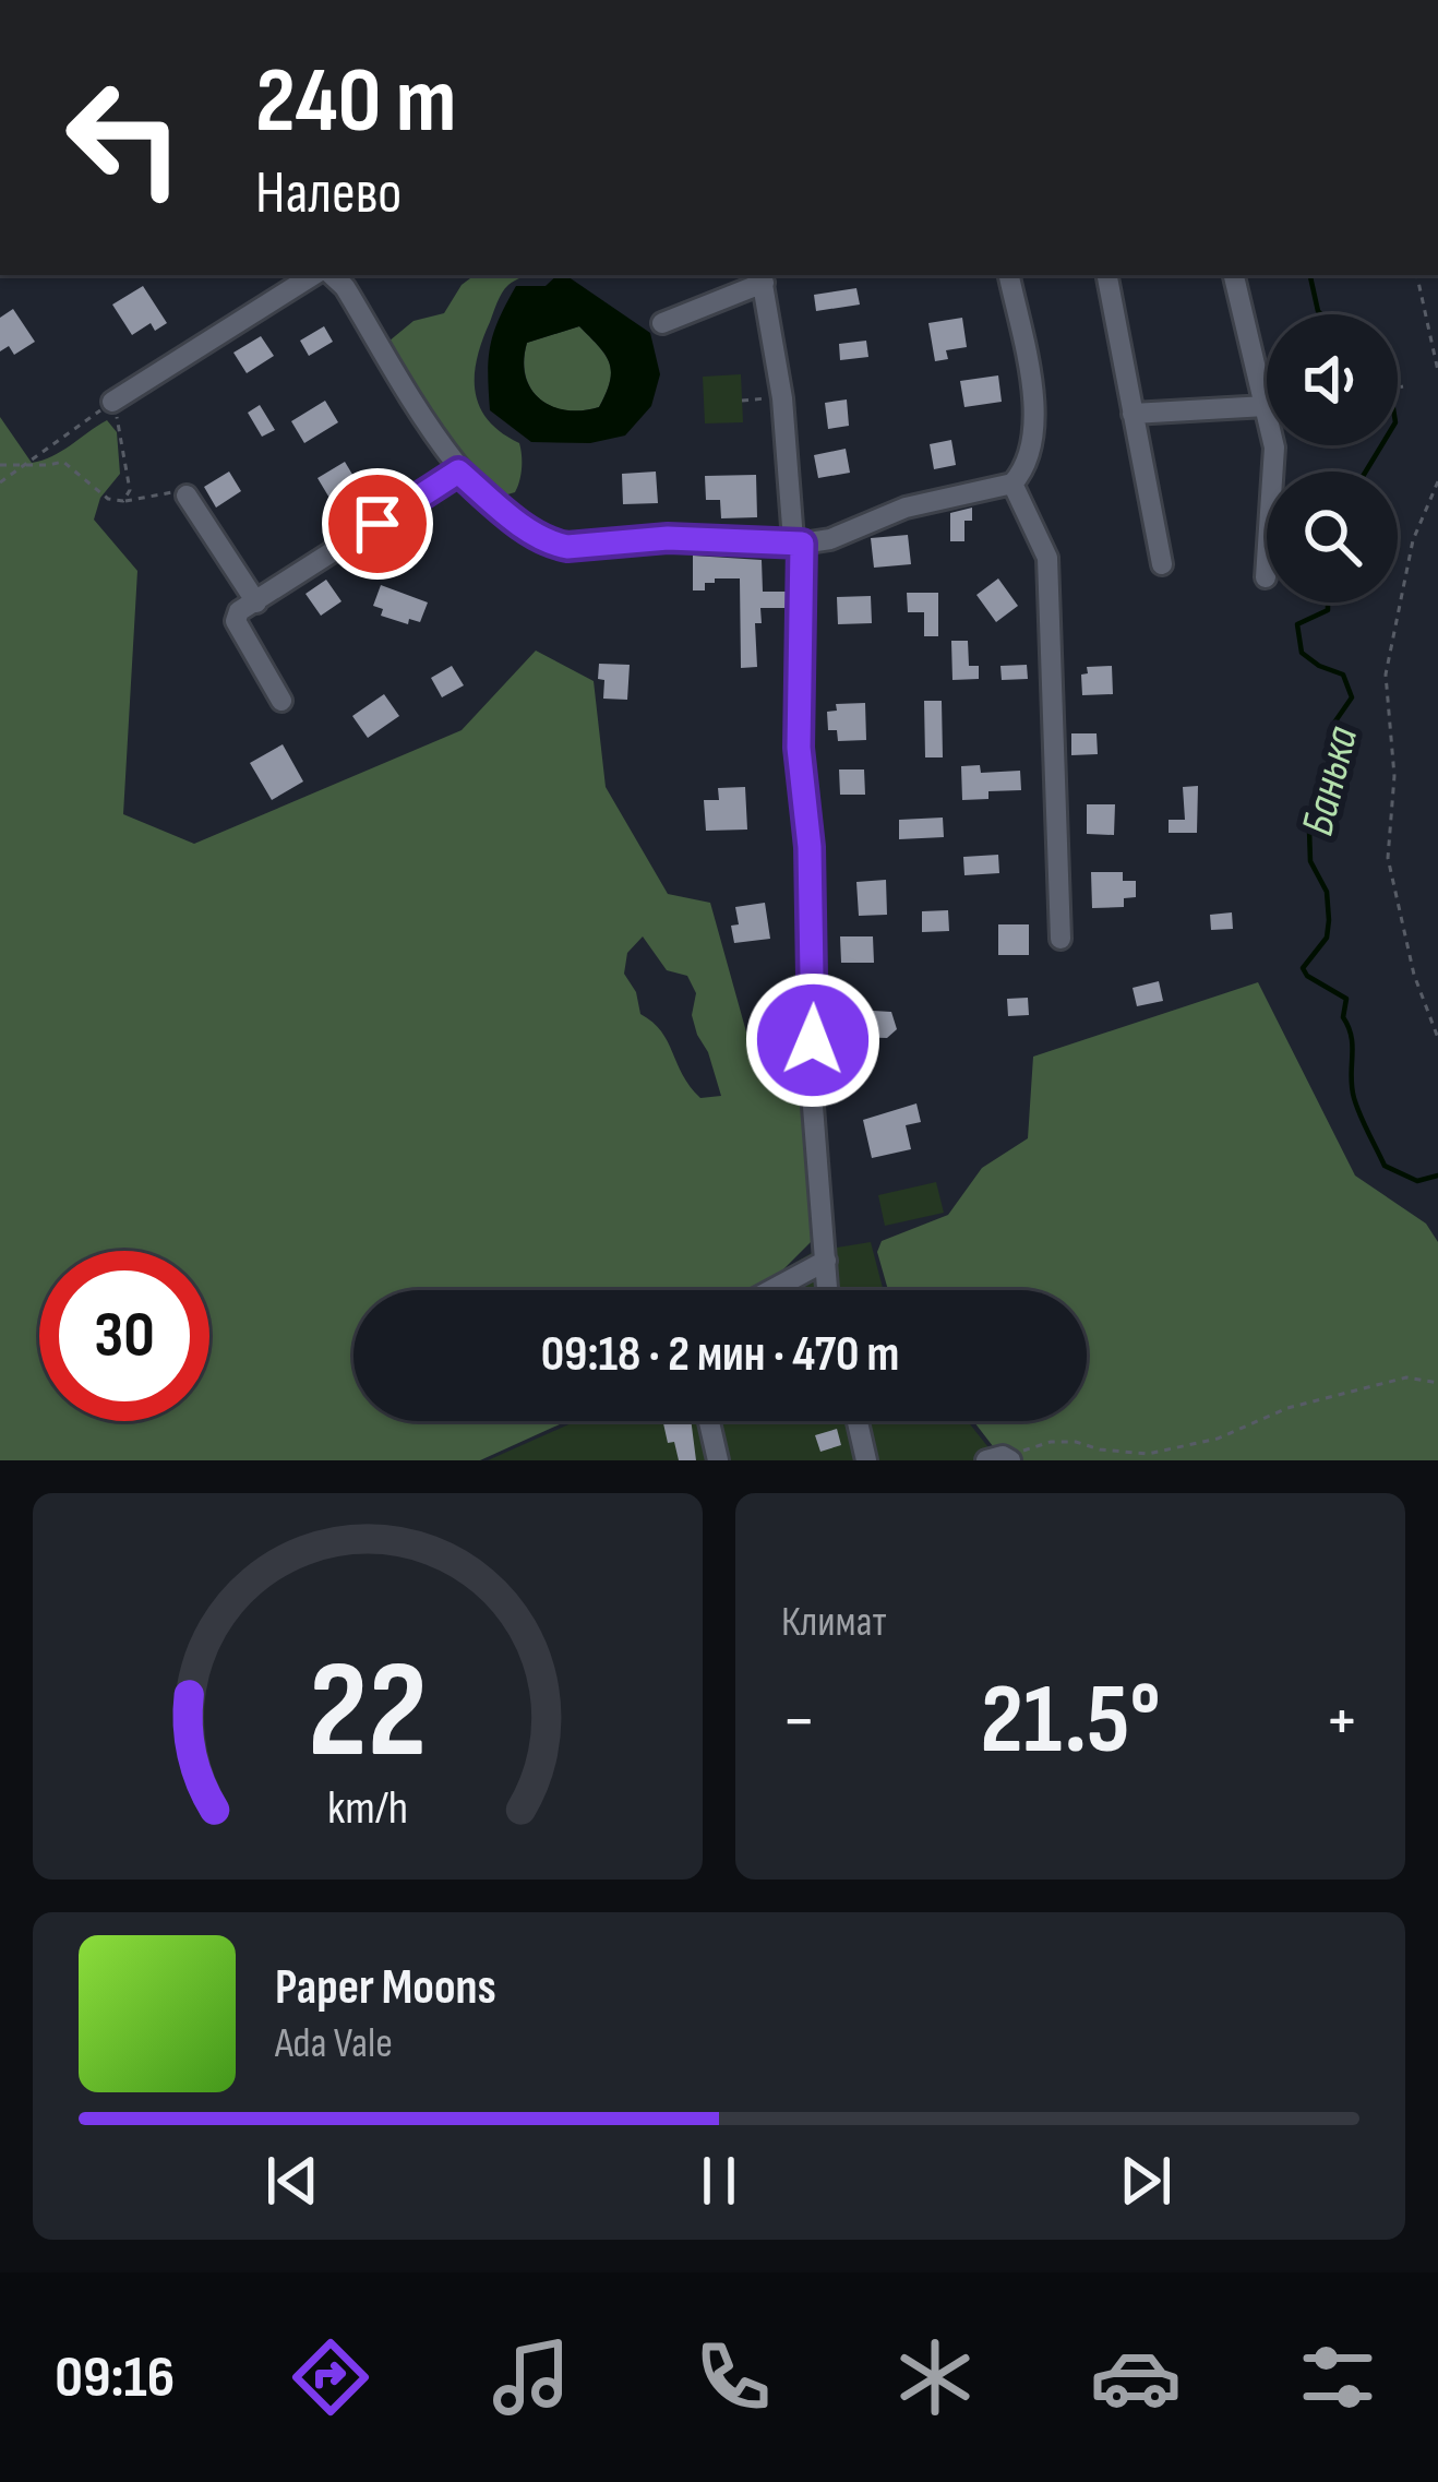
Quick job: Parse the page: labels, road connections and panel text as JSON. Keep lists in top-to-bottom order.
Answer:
{
  "water": ["Банька"],
  "page": {
    "turn": ["240 m", "Налево"],
    "limit": "30",
    "trip": "09:18 · 2 мин · 470 m",
    "tile": "Климат",
    "heat": ["−", "21.5°", "+"],
    "song": ["Paper Moons", "Ada Vale"],
    "tabs": "09:16",
    "gauge": ["22", "km/h"]
  }
}
